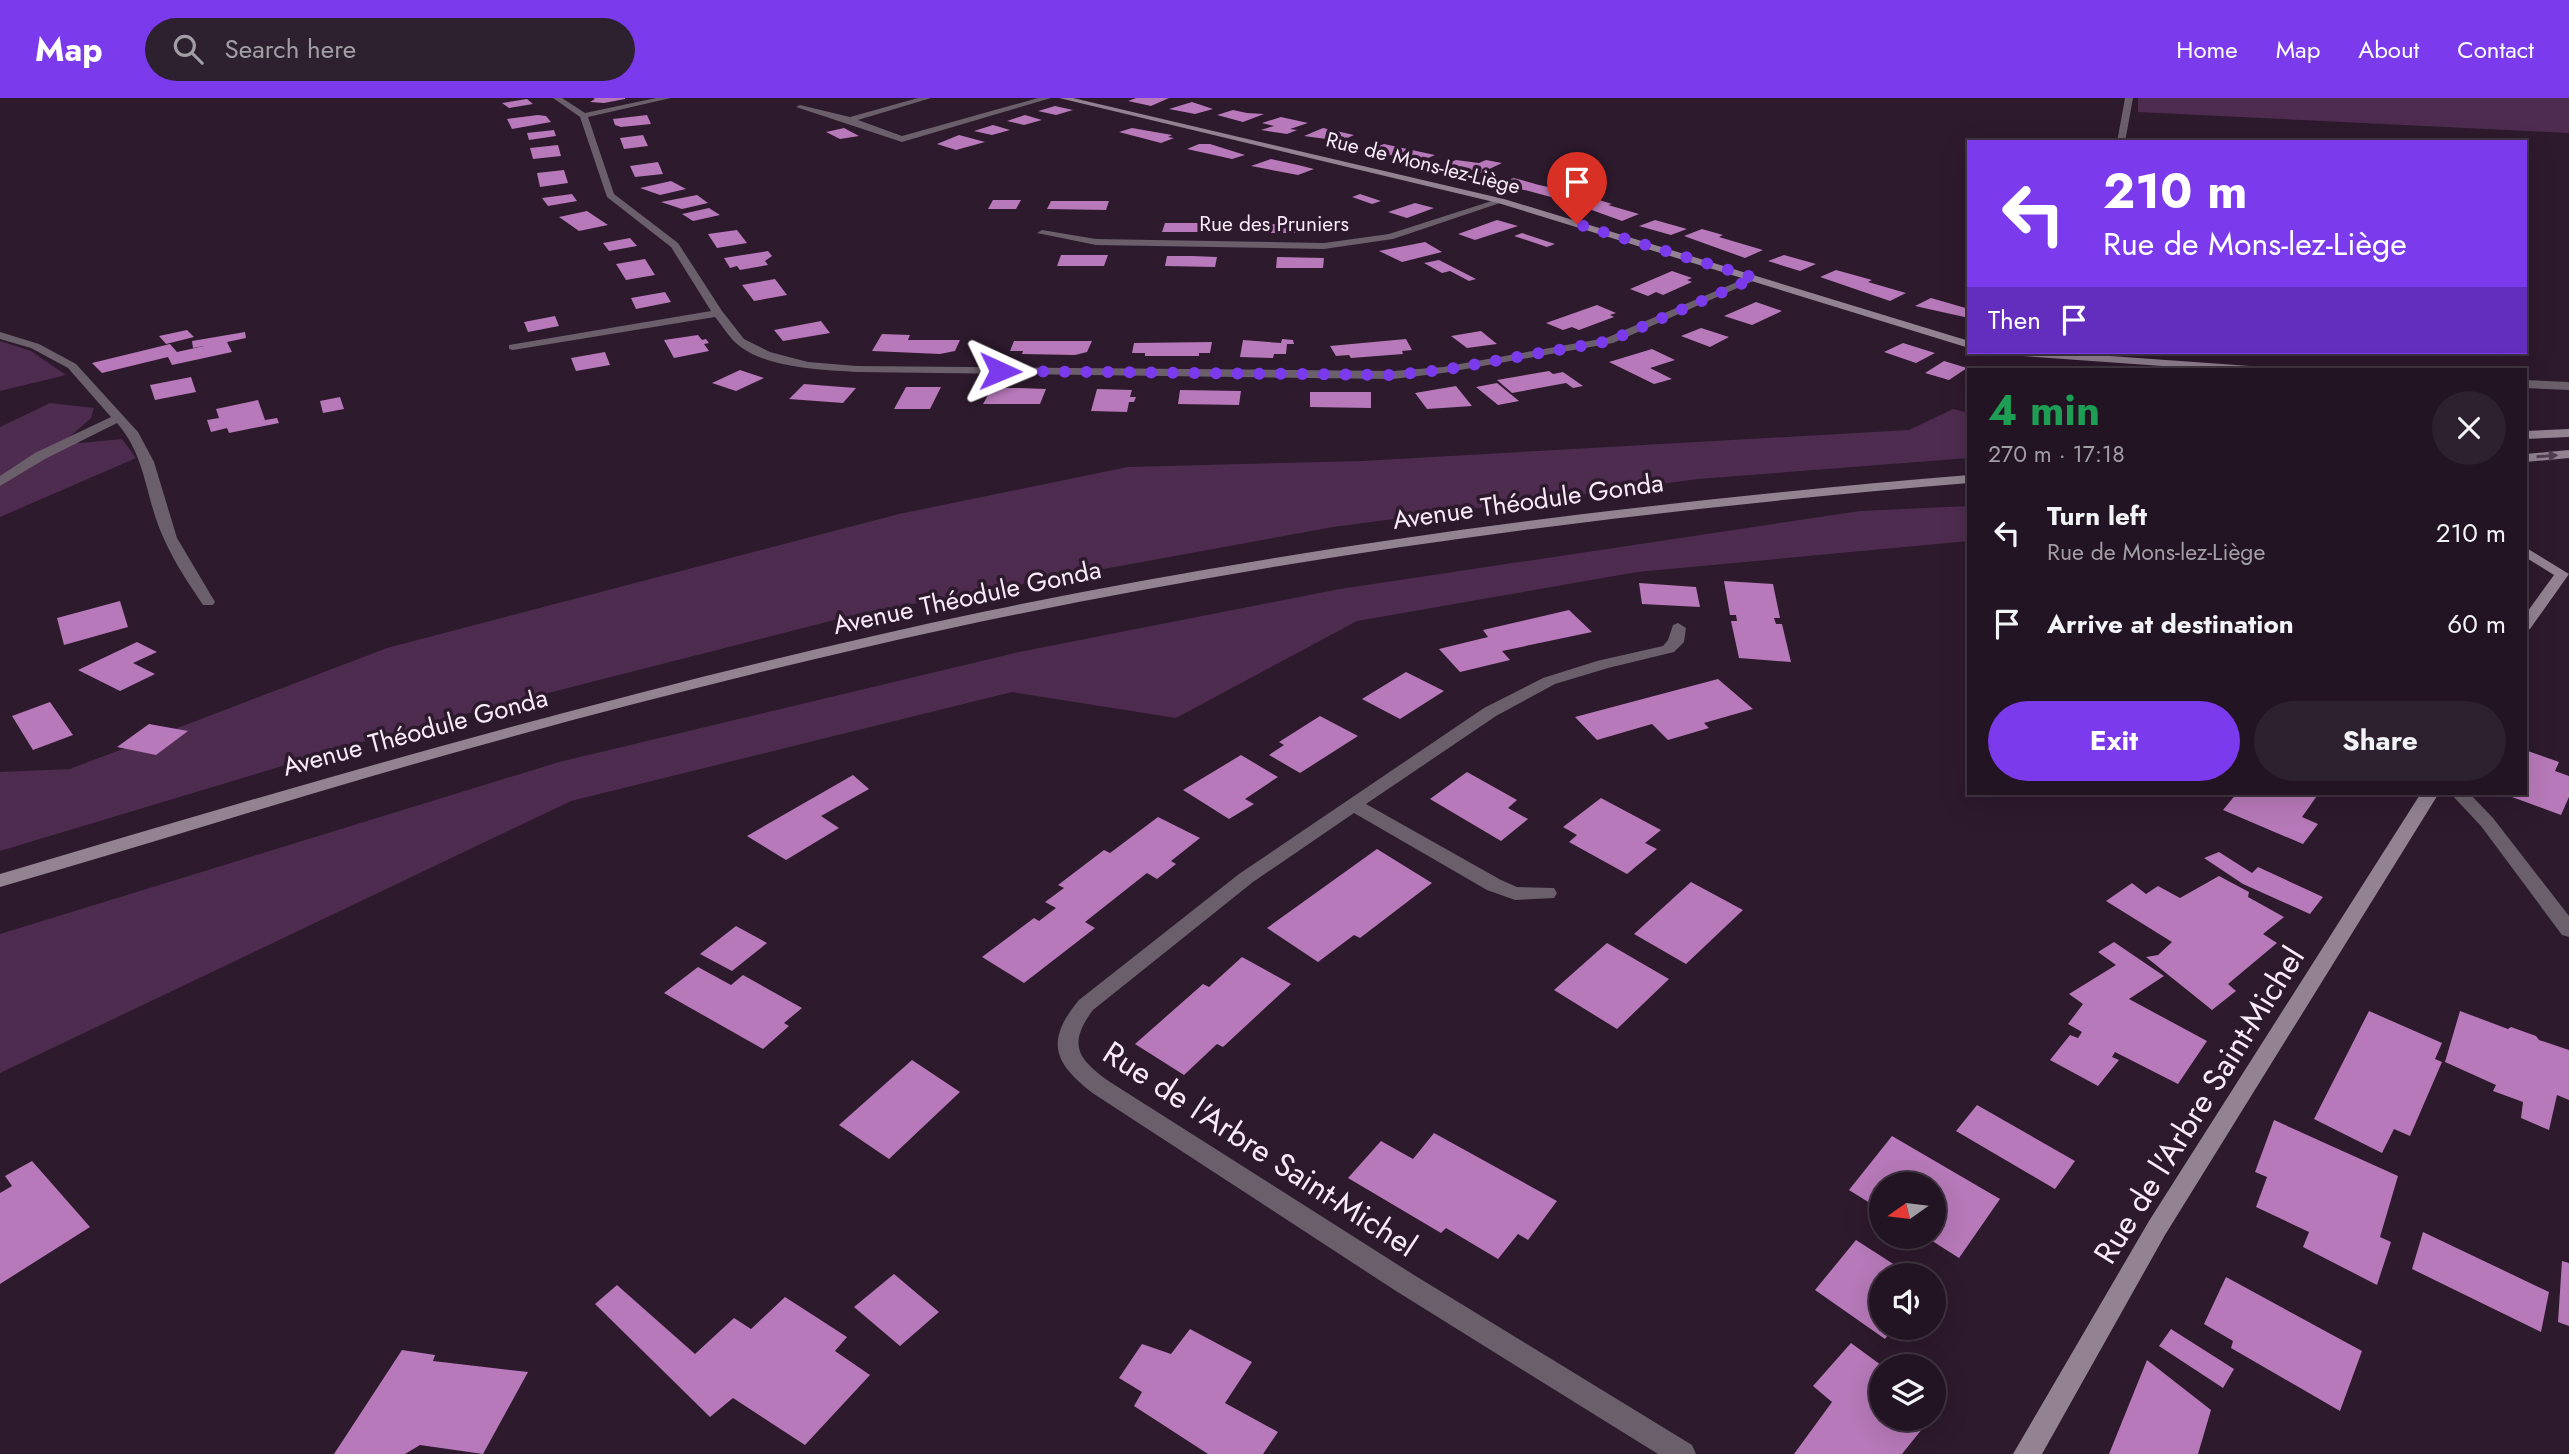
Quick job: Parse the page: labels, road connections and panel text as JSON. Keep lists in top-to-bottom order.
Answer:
{
  "streets": {
    "street": [
      "Rue de Mons-lez-Liège",
      "Rue des Pruniers",
      "Avenue Théodule Gonda",
      "Rue de l'Arbre Saint-Michel"
    ]
  },
  "crossings": [
    ["Rue de Mons-lez-Liège", "Rue des Pruniers"]
  ],
  "north": "left",
  "page": {
    "header": "Map",
    "search": "Search here",
    "nav": [
      "Home",
      "Map",
      "About",
      "Contact"
    ],
    "turn": ["210 m", "Rue de Mons-lez-Liège"],
    "then": "Then",
    "heading": ["4 min", "270 m · 17:18"],
    "list": [
      {
        "name": "Turn left",
        "note": "Rue de Mons-lez-Liège",
        "value": "210 m"
      },
      {
        "name": "Arrive at destination",
        "value": "60 m"
      }
    ],
    "buttons": ["Exit", "Share"]
  }
}
